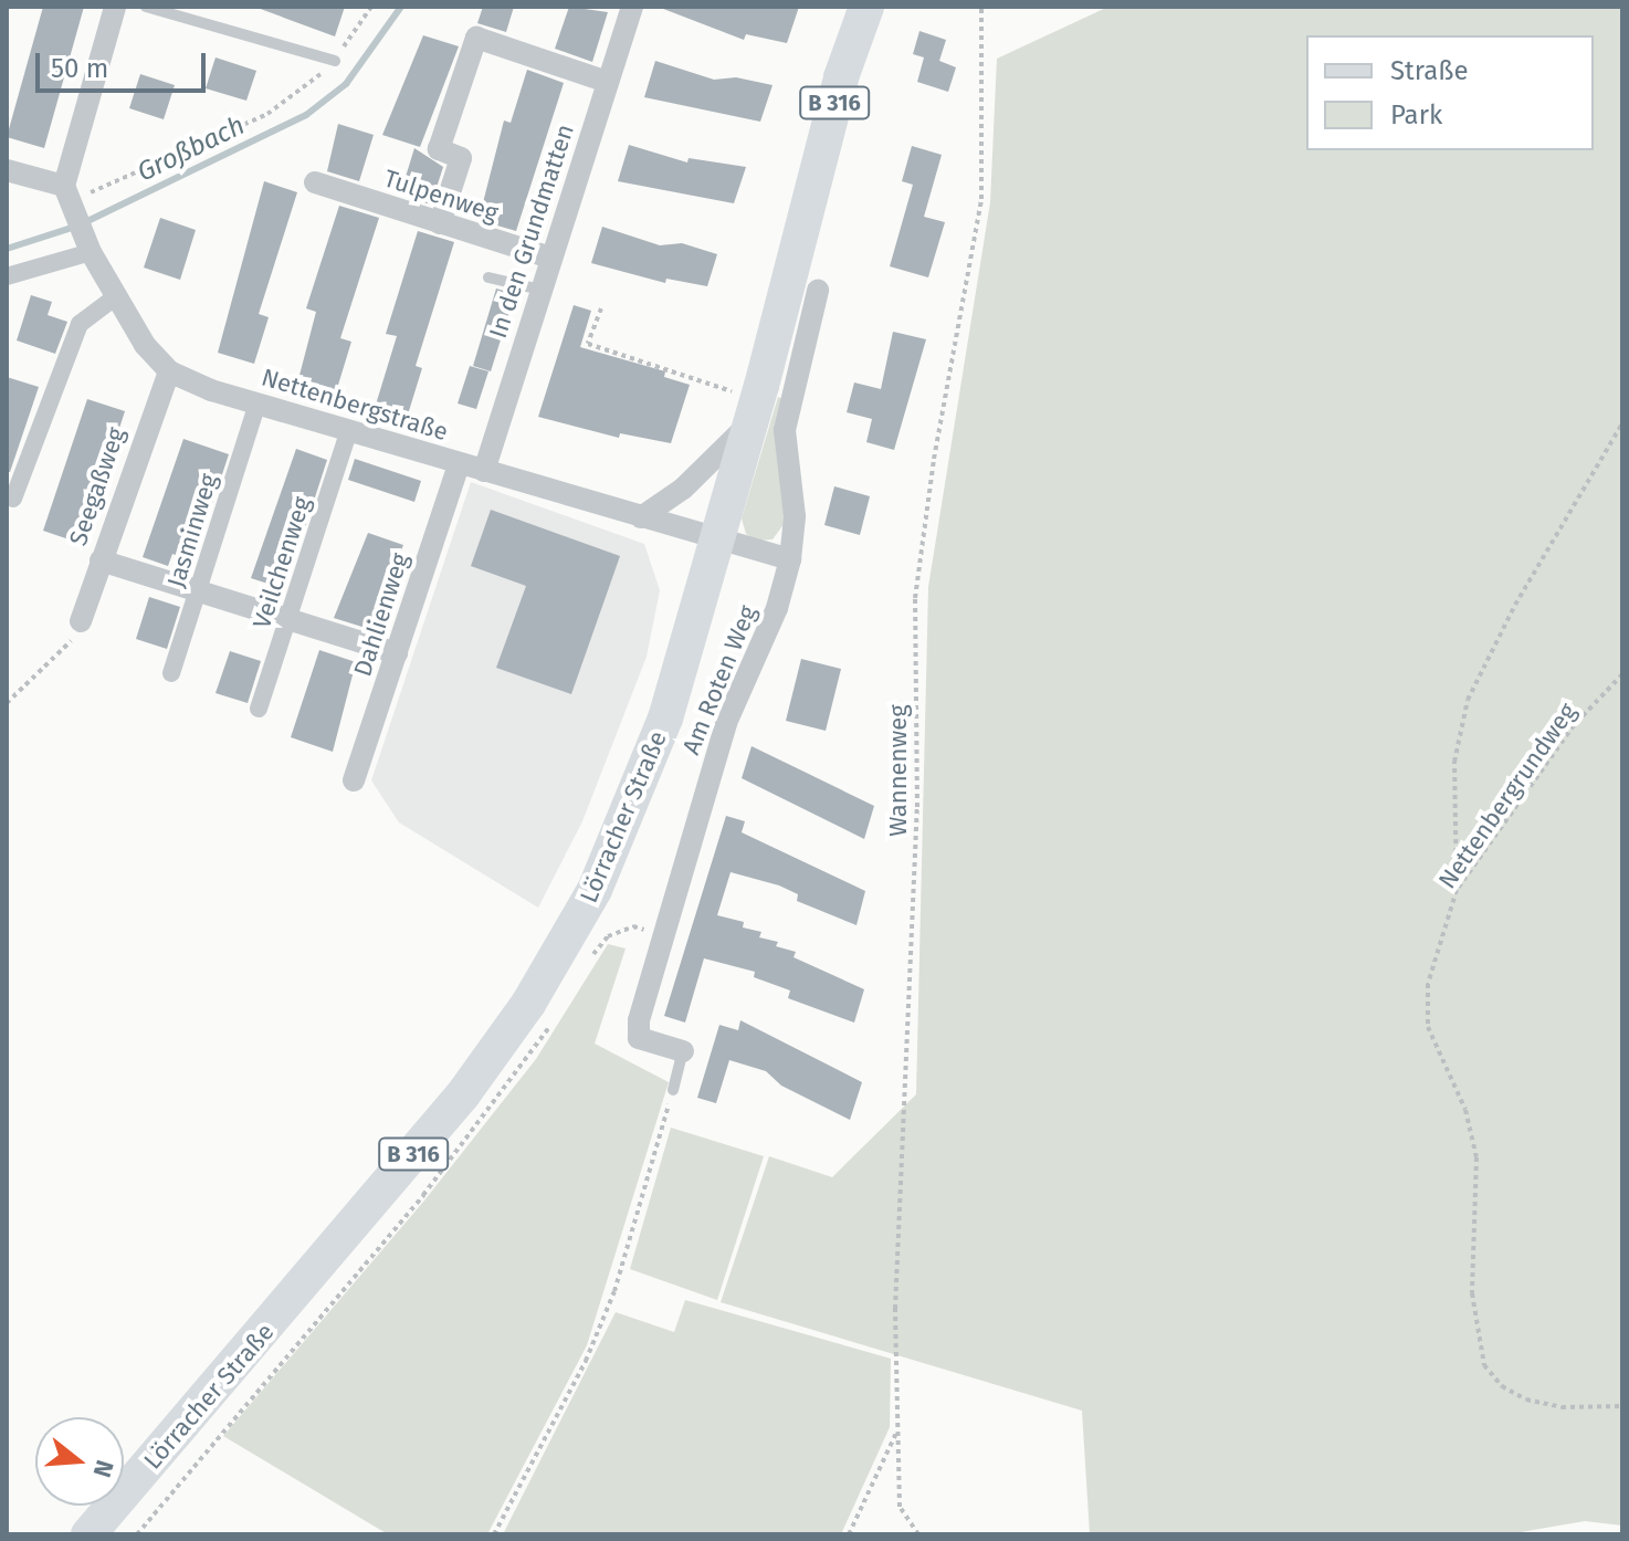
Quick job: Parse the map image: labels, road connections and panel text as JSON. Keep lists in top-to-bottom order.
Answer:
{
  "streets": {
    "main road": ["B 316", "Lörracher Straße"],
    "street": [
      "Tulpenweg",
      "In den Grundmatten",
      "Nettenbergstraße",
      "Seegaßweg",
      "Jasminweg",
      "Veilchenweg",
      "Dahlienweg",
      "Am Roten Weg"
    ],
    "path": ["Wannenweg", "Nettenbergrundweg"]
  },
  "crossings": [
    ["Tulpenweg", "In den Grundmatten"],
    ["In den Grundmatten", "Nettenbergstraße"],
    ["Nettenbergstraße", "Seegaßweg"],
    ["Nettenbergstraße", "Jasminweg"],
    ["Nettenbergstraße", "Veilchenweg"],
    ["Nettenbergstraße", "Dahlienweg"],
    ["Nettenbergstraße", "Am Roten Weg"],
    ["Nettenbergstraße", "Lörracher Straße"]
  ],
  "water": ["Großbach"],
  "legend": ["Straße", "Park"],
  "scale_bar": "50 m",
  "north": "right"
}
